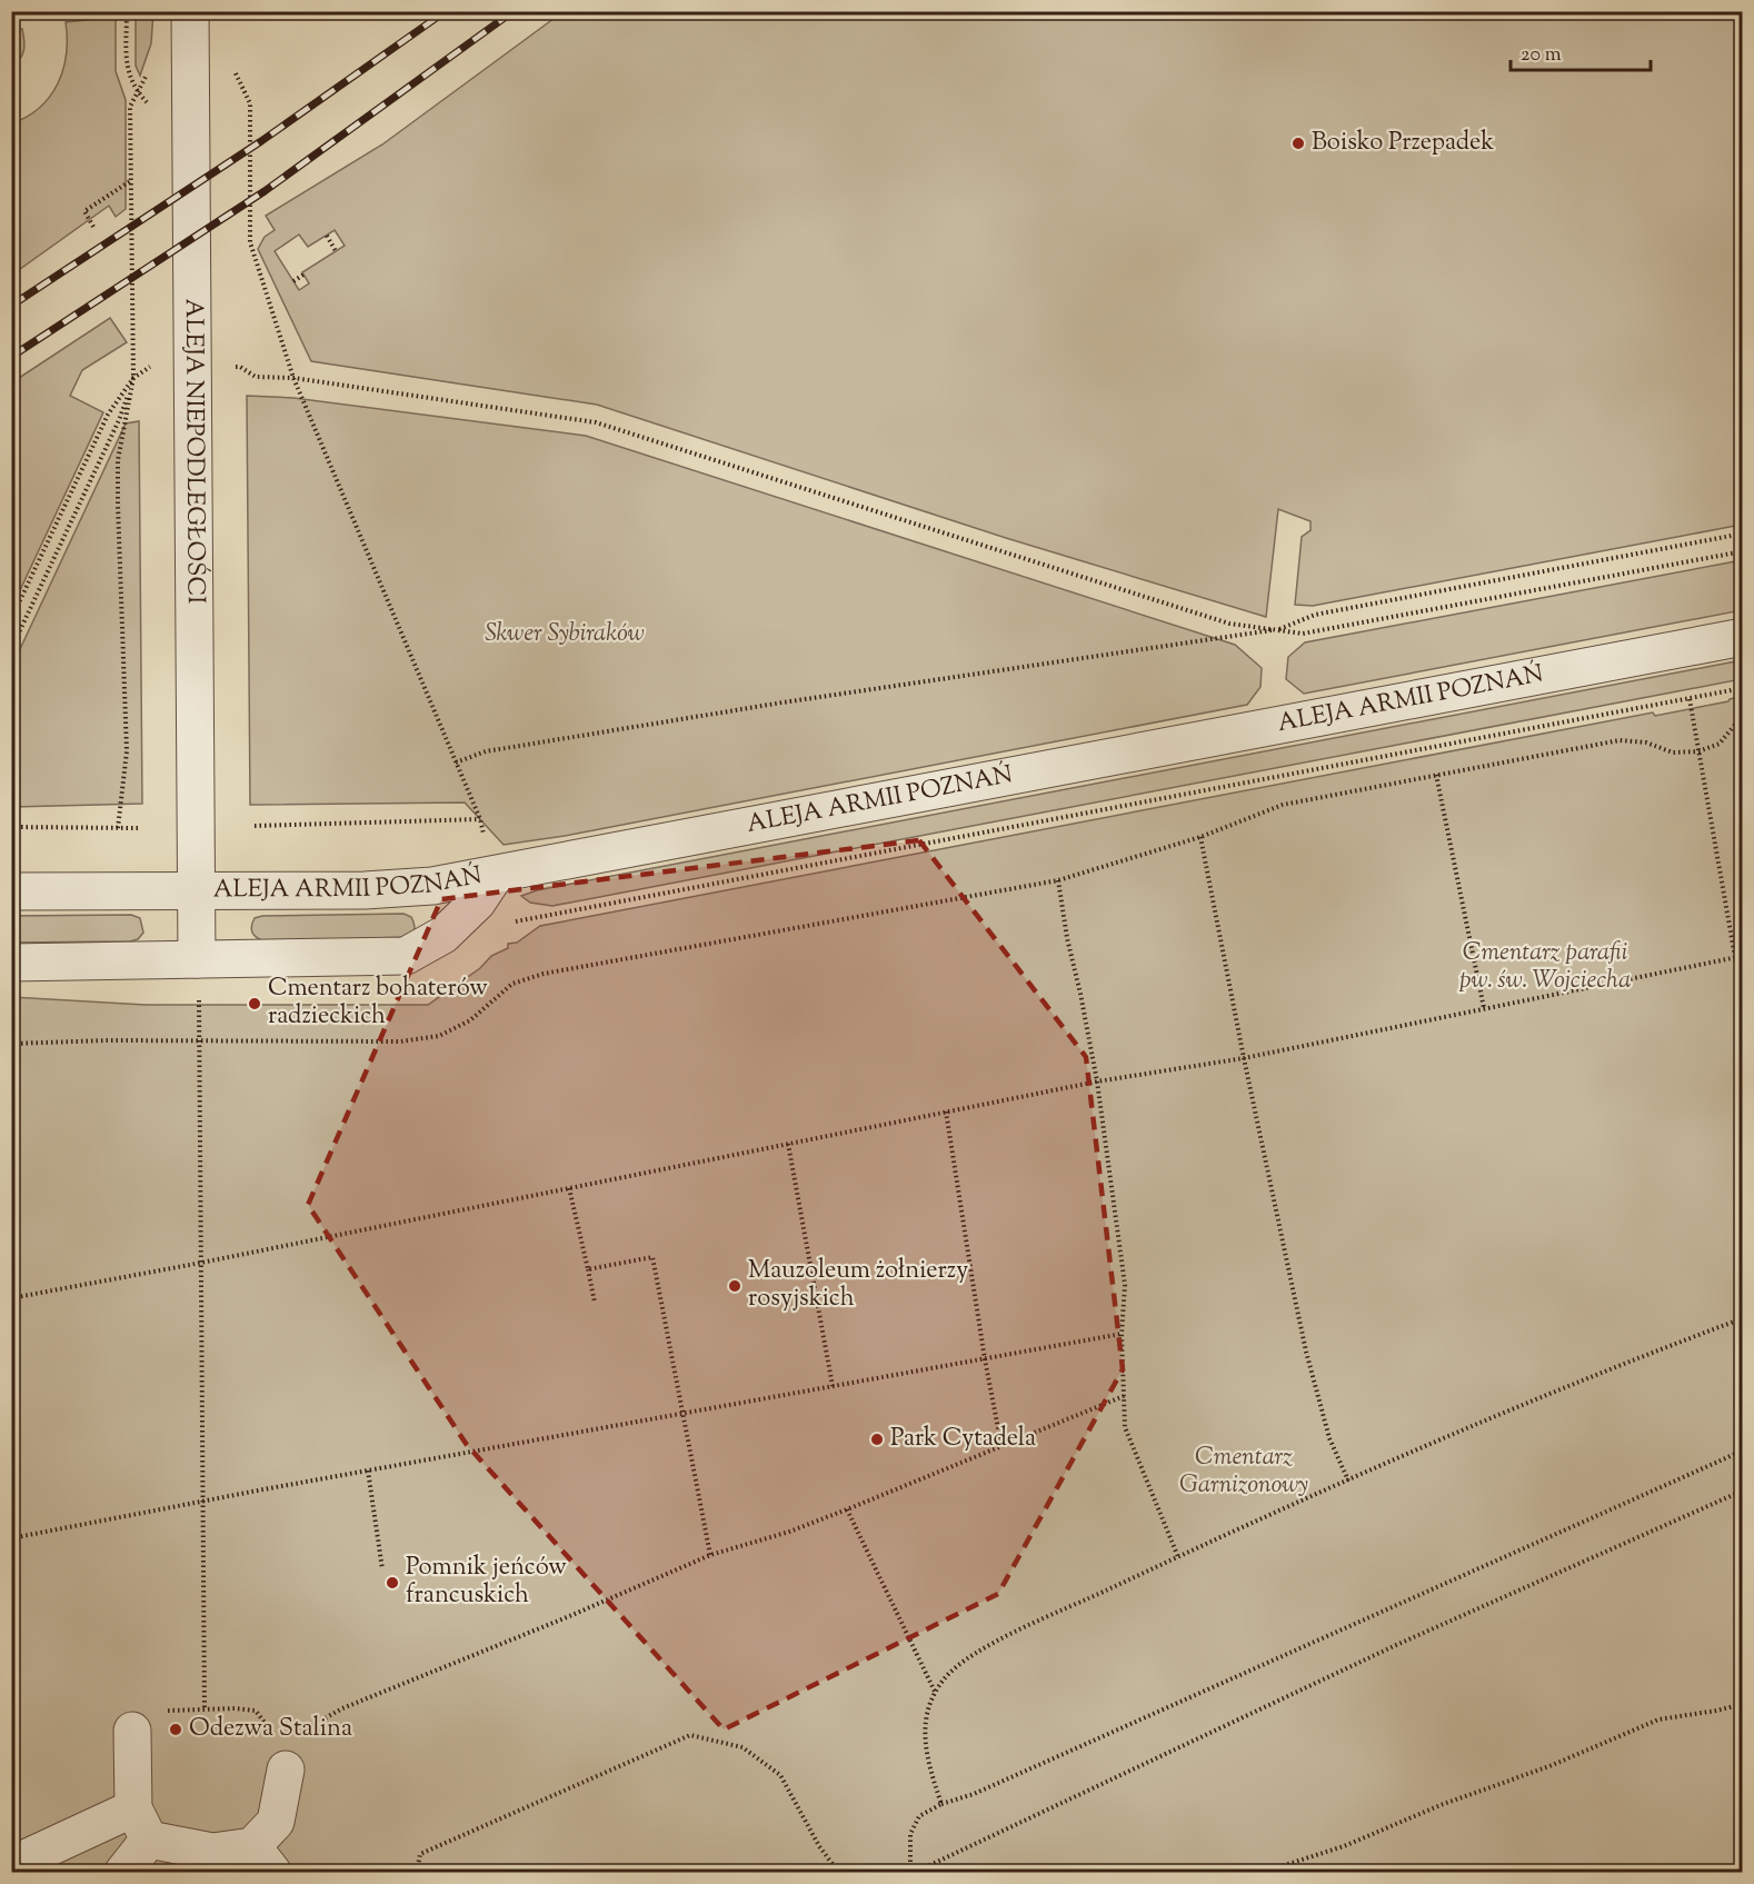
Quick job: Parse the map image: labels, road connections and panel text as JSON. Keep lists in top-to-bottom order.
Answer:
{
  "streets": {
    "street": ["ALEJA NIEPODLEGŁOŚCI", "ALEJA ARMII POZNAŃ"]
  },
  "crossings": [
    ["ALEJA NIEPODLEGŁOŚCI", "ALEJA ARMII POZNAŃ"]
  ],
  "parks": ["Skwer Sybiraków", "Cmentarz parafii pw. św. Wojciecha", "Cmentarz Garnizonowy"],
  "places": [
    "Boisko Przepadek",
    "Cmentarz bohaterów radzieckich",
    "Mauzoleum żołnierzy rosyjskich",
    "Park Cytadela",
    "Pomnik jeńców francuskich",
    "Odezwa Stalina"
  ],
  "scale_bar": "20 m"
}
